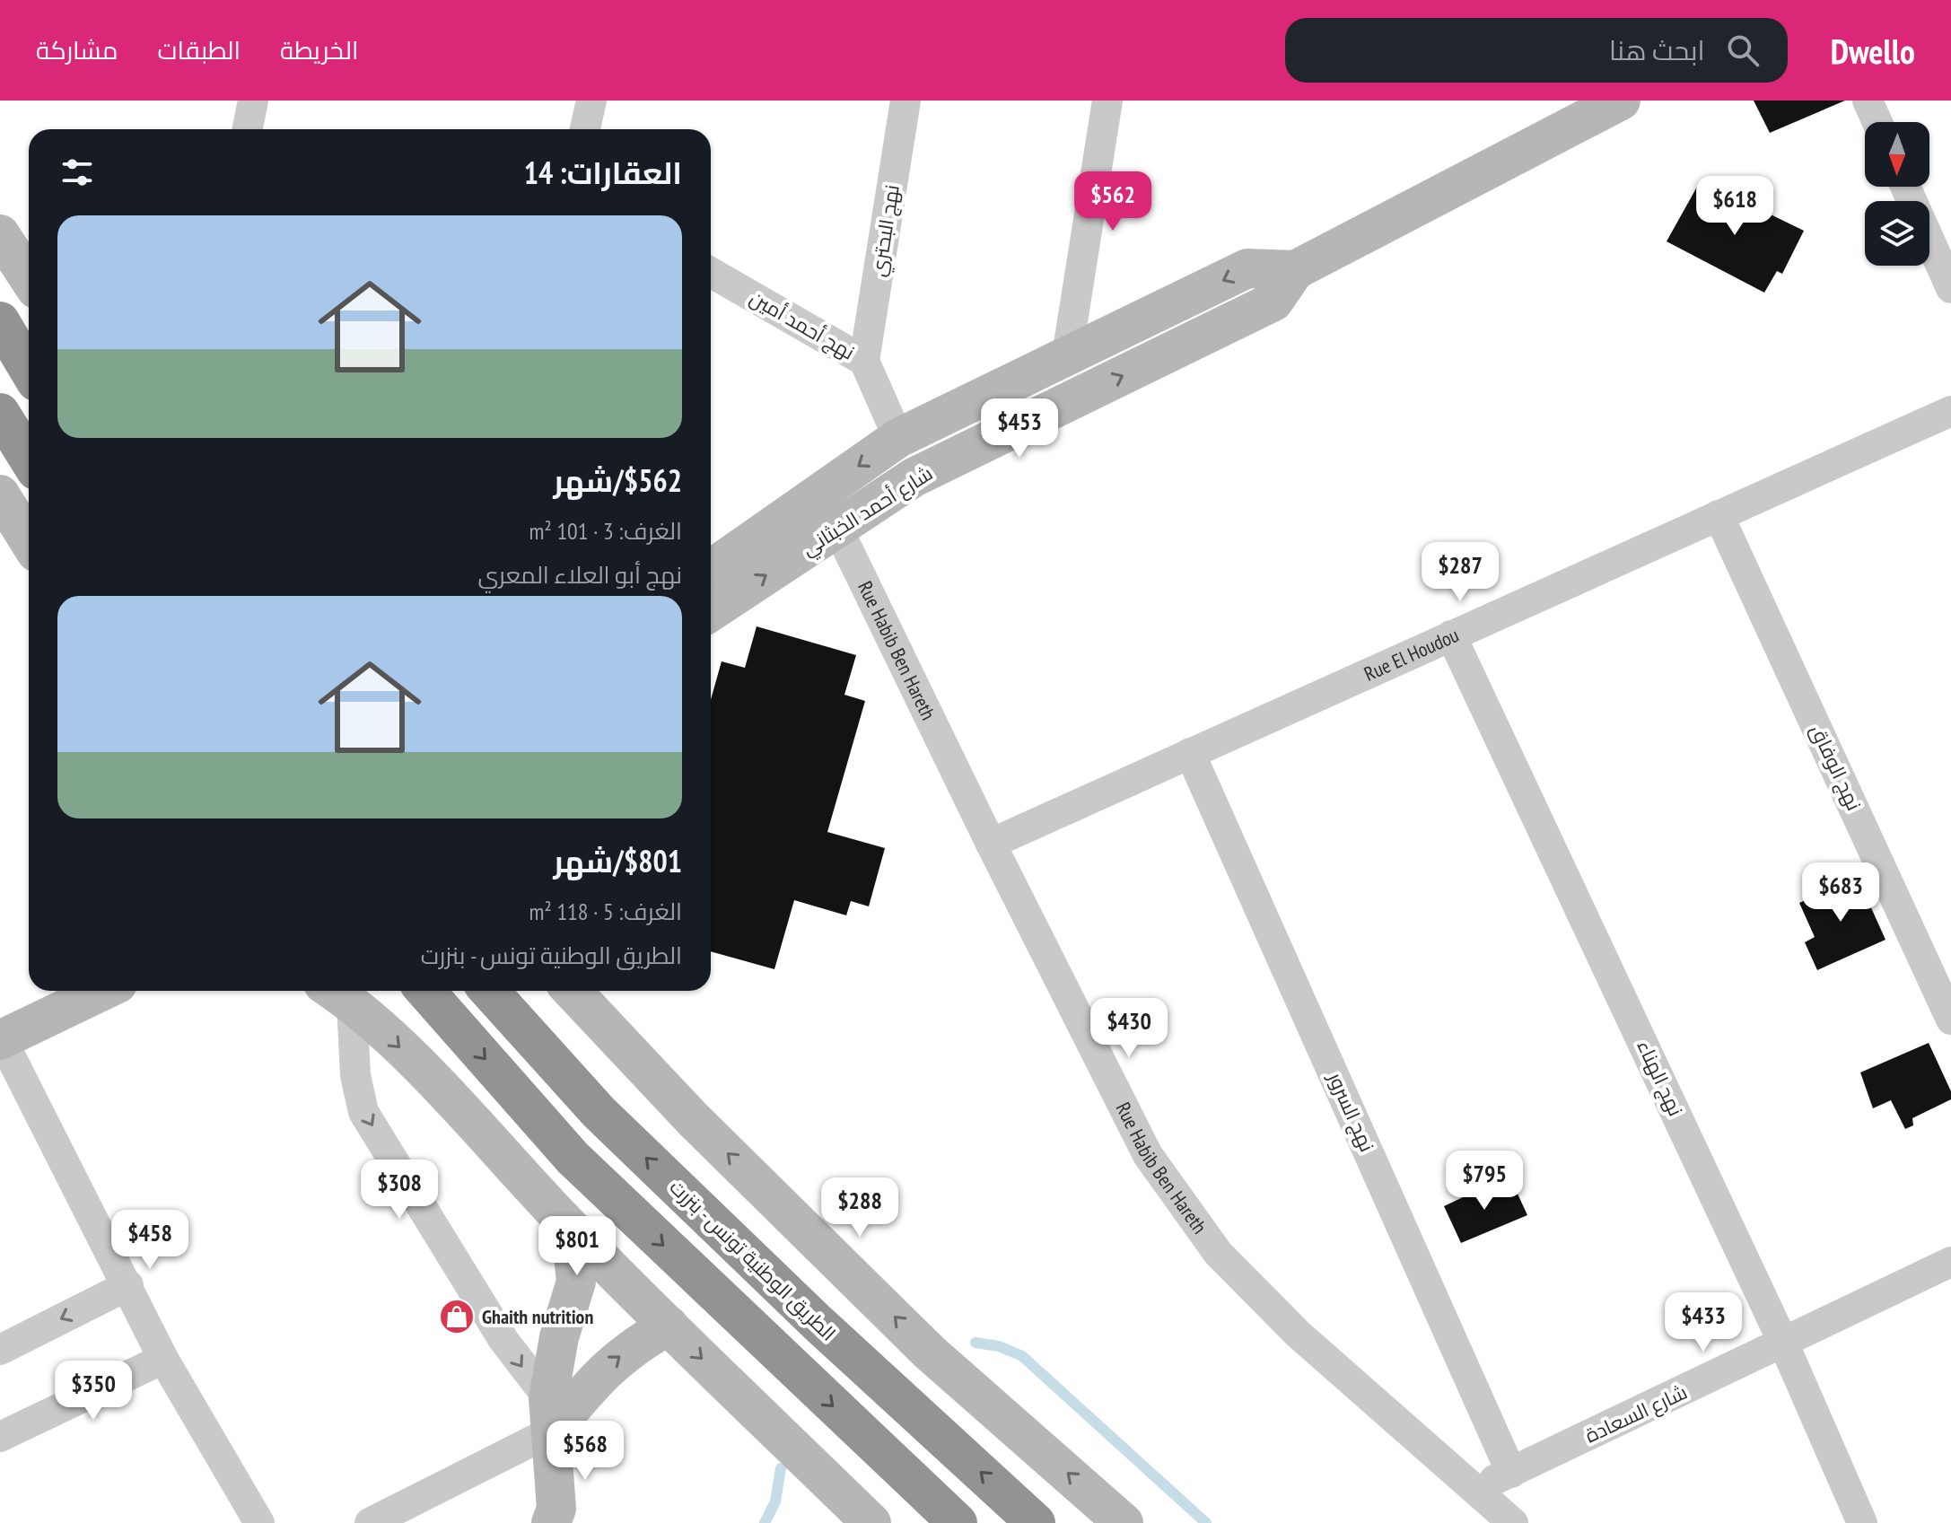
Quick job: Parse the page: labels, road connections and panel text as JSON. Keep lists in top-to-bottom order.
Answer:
{
  "streets": {
    "highway": ["الطريق الوطنية تونس - بنزرت"],
    "street": [
      "نهج البحتري",
      "نهج أحمد أمين",
      "شارع أحمد الخبثاني",
      "Rue Habib Ben Hareth",
      "Rue El Houdou",
      "نهج الوفاق",
      "نهج الهناء",
      "نهج السرور",
      "شارع السعادة"
    ]
  },
  "crossings": [
    ["نهج البحتري", "نهج أحمد أمين"],
    ["شارع أحمد الخبثاني", "Rue Habib Ben Hareth"],
    ["Rue Habib Ben Hareth", "Rue El Houdou"],
    ["Rue Habib Ben Hareth", "شارع السعادة"],
    ["Rue El Houdou", "نهج الوفاق"],
    ["Rue El Houdou", "نهج الهناء"],
    ["Rue El Houdou", "نهج السرور"],
    ["نهج الهناء", "شارع السعادة"],
    ["نهج السرور", "شارع السعادة"]
  ],
  "places": {
    "shop": ["Ghaith nutrition"]
  },
  "north": "bottom",
  "page": {
    "header": "Dwello",
    "search": "ابحث هنا",
    "nav": ["الخريطة", "الطبقات", "مشاركة"],
    "heading": "العقارات: 14",
    "price": [
      "$562",
      "$618",
      "$453",
      "$287",
      "$683",
      "$430",
      "$795",
      "$308",
      "$288",
      "$458",
      "$801",
      "$433",
      "$350",
      "$568"
    ],
    "list": [
      {
        "name": "$562/شهر",
        "note": "الغرف: 3 · 101 m² · نهج أبو العلاء المعري"
      },
      {
        "name": "$801/شهر",
        "note": "الغرف: 5 · 118 m² · الطريق الوطنية تونس - بنزرت"
      }
    ]
  }
}
